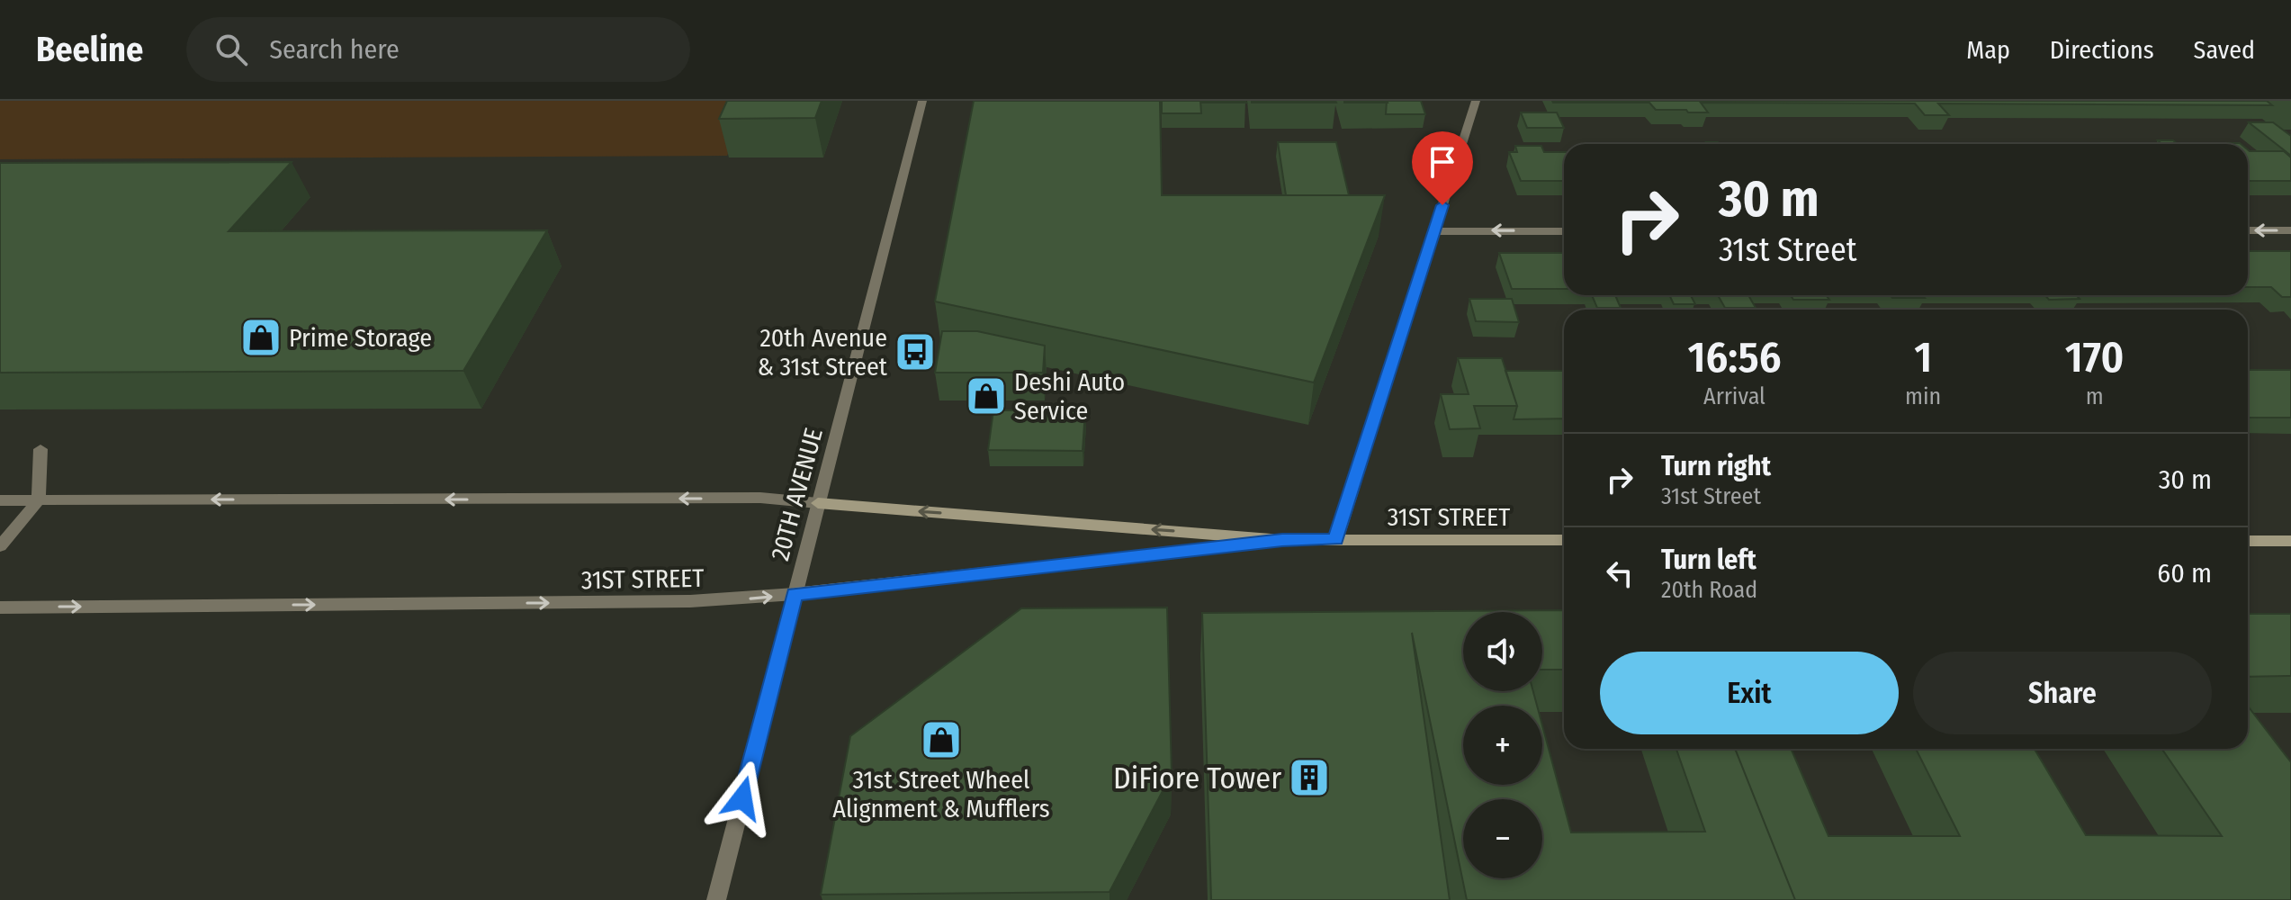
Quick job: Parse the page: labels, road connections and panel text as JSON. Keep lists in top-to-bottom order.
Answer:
{
  "streets": {
    "street": ["20TH AVENUE", "31ST STREET"]
  },
  "crossings": [
    ["20TH AVENUE", "31ST STREET"]
  ],
  "places": {
    "shop": ["Prime Storage", "Deshi Auto Service", "31st Street Wheel Alignment & Mufflers"],
    "bus stop": ["20th Avenue & 31st Street"],
    "building": ["DiFiore Tower"]
  },
  "page": {
    "header": "Beeline",
    "search": "Search here",
    "nav": ["Map", "Directions", "Saved"],
    "turn": ["30 m", "31st Street"],
    "eta": [
      "16:56",
      "Arrival",
      "1",
      "min",
      "170",
      "m"
    ],
    "list": [
      {
        "name": "Turn right",
        "note": "31st Street",
        "value": "30 m"
      },
      {
        "name": "Turn left",
        "note": "20th Road",
        "value": "60 m"
      }
    ],
    "map_buttons": ["+", "−"],
    "buttons": ["Exit", "Share"]
  }
}
